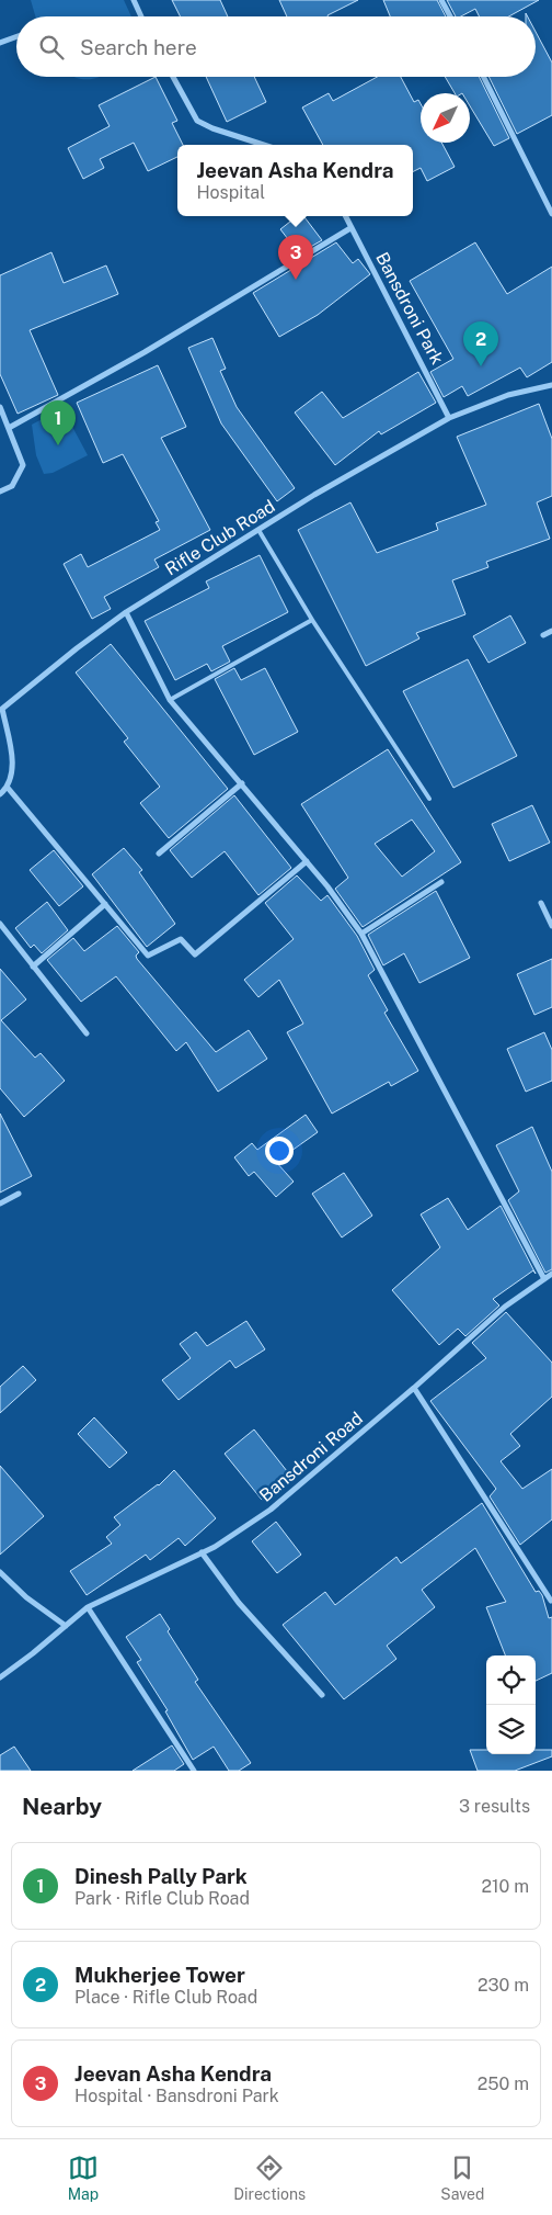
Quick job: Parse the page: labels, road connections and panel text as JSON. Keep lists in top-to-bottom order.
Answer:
{
  "streets": {
    "street": ["Bansdroni Park", "Rifle Club Road", "Bansdroni Road"]
  },
  "crossings": [
    ["Bansdroni Park", "Rifle Club Road"]
  ],
  "north": "bottom left",
  "page": {
    "search": "Search here",
    "popup": ["Jeevan Asha Kendra", "Hospital"],
    "pins": ["3", "2", "1"],
    "heading": ["Nearby", "3 results"],
    "list": [
      {
        "mark": "1",
        "name": "Dinesh Pally Park",
        "note": "Park · Rifle Club Road",
        "value": "210 m"
      },
      {
        "mark": "2",
        "name": "Mukherjee Tower",
        "note": "Place · Rifle Club Road",
        "value": "230 m"
      },
      {
        "mark": "3",
        "name": "Jeevan Asha Kendra",
        "note": "Hospital · Bansdroni Park",
        "value": "250 m"
      }
    ],
    "nav": ["Map", "Directions", "Saved"]
  }
}
